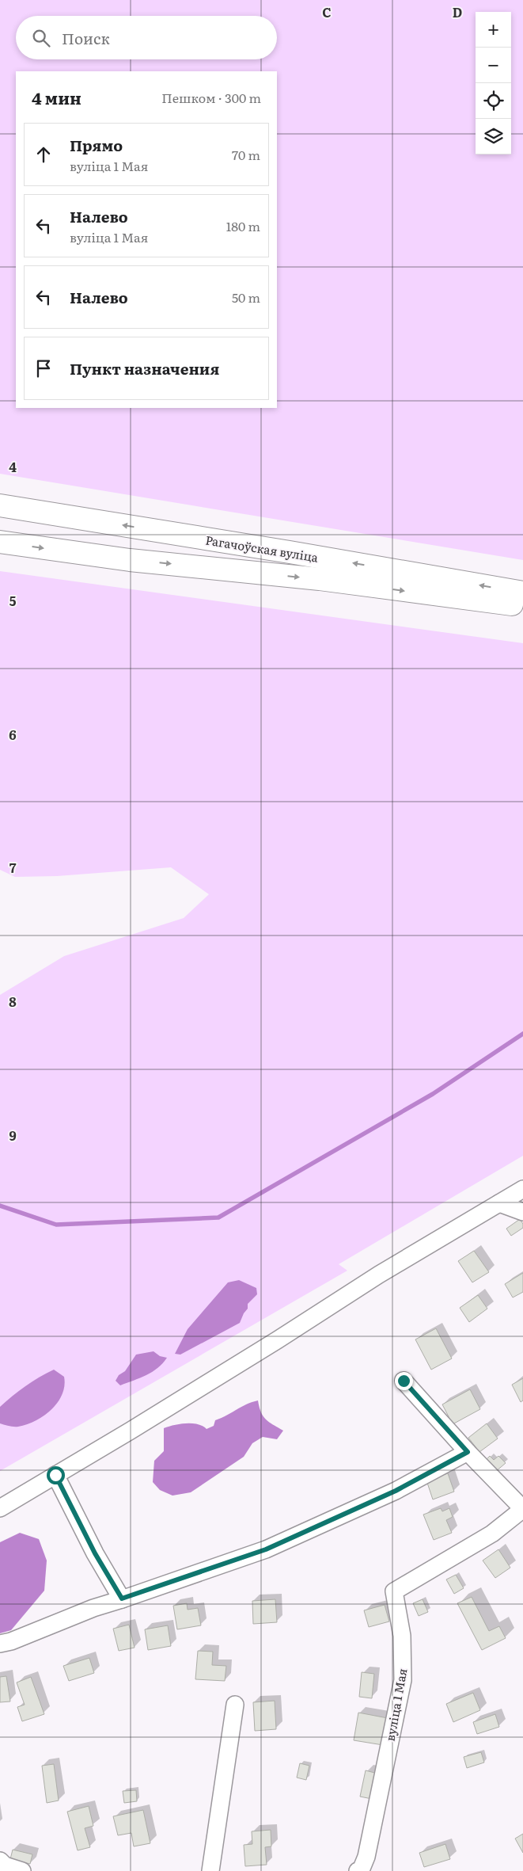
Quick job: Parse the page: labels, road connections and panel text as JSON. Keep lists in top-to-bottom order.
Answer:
{
  "streets": {
    "main road": ["Рагачоўская вуліца"],
    "street": ["вуліца 1 Мая"]
  },
  "page": {
    "map_buttons": ["+", "−"],
    "search": "Поиск",
    "heading": ["4 мин", "Пешком · 300 m"],
    "list": [
      ["Прямо", "вуліца 1 Мая", "70 m"],
      ["Налево", "вуліца 1 Мая", "180 m"],
      ["Налево", "50 m"],
      "Пункт назначения"
    ]
  },
  "grid": {
    "columns": ["C", "D"],
    "rows": [
      "4",
      "5",
      "6",
      "7",
      "8",
      "9"
    ]
  }
}
